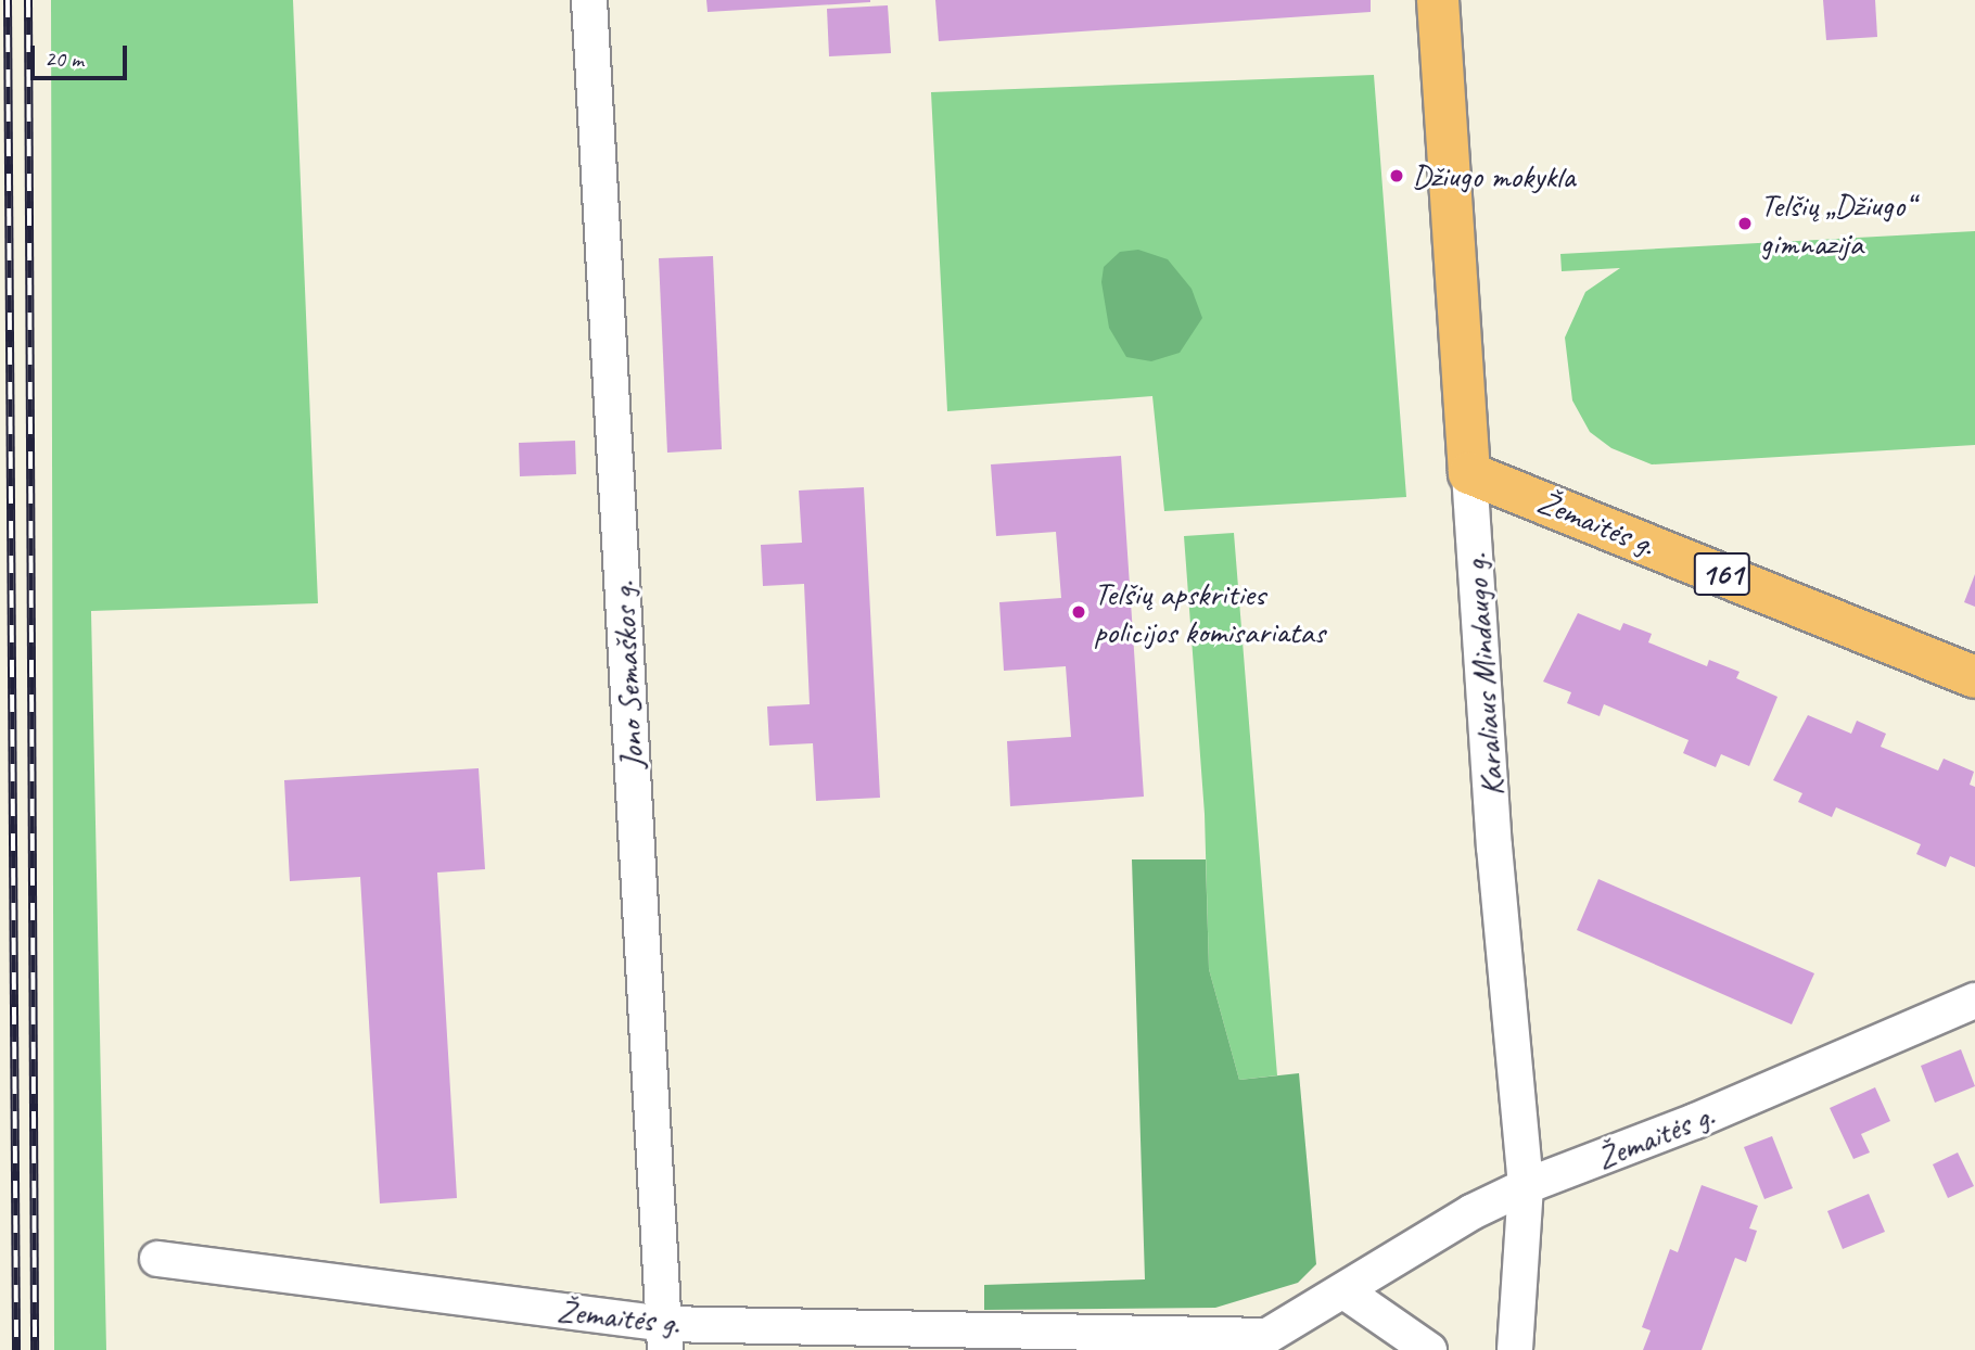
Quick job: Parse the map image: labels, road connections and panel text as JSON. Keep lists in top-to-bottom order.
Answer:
{
  "streets": {
    "main road": ["Žemaitės g.", "161", "Karaliaus Mindaugo g."],
    "street": ["Jono Semaškos g."]
  },
  "crossings": [
    ["Žemaitės g.", "Jono Semaškos g."],
    ["Žemaitės g.", "Karaliaus Mindaugo g."]
  ],
  "places": ["Džiugo mokykla", "Telšių „Džiugo“ gimnazija", "Telšių apskrities policijos komisariatas"],
  "scale_bar": "20 m"
}
